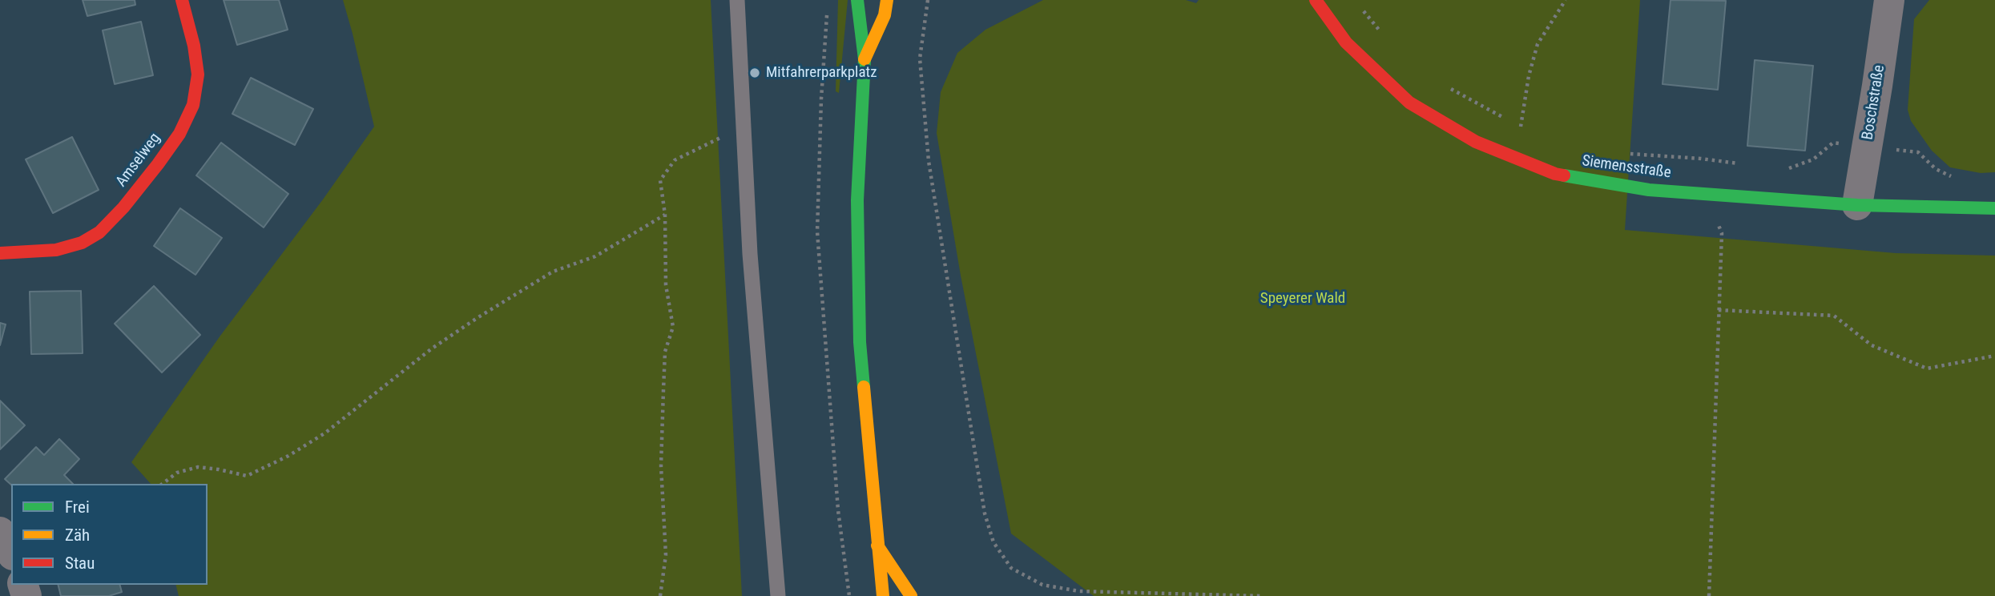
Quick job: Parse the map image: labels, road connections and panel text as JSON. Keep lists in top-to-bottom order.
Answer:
{
  "streets": {
    "main road": ["Amselweg", "Siemensstraße"],
    "street": ["Boschstraße"]
  },
  "crossings": [
    ["Boschstraße", "Siemensstraße"]
  ],
  "parks": ["Speyerer Wald"],
  "places": ["Mitfahrerparkplatz"],
  "legend": ["Frei", "Zäh", "Stau"]
}
